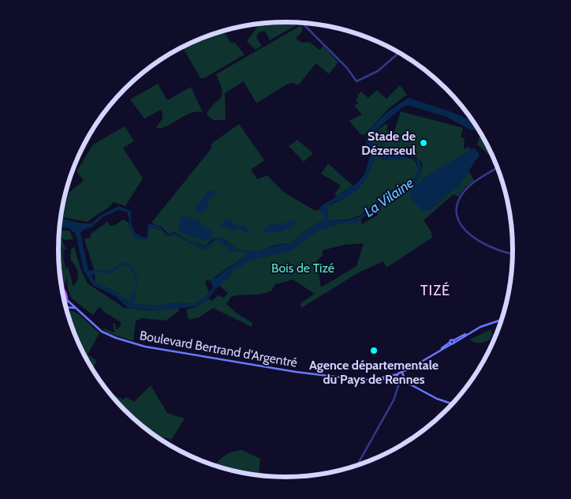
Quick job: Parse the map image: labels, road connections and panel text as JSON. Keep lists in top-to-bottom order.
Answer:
{
  "streets": {
    "main road": ["Boulevard Bertrand d'Argentré"]
  },
  "districts": ["TIZÉ"],
  "water": ["La Vilaine"],
  "parks": ["Bois de Tizé"],
  "places": ["Stade de Dézerseul", "Agence départementale du Pays de Rennes"]
}
